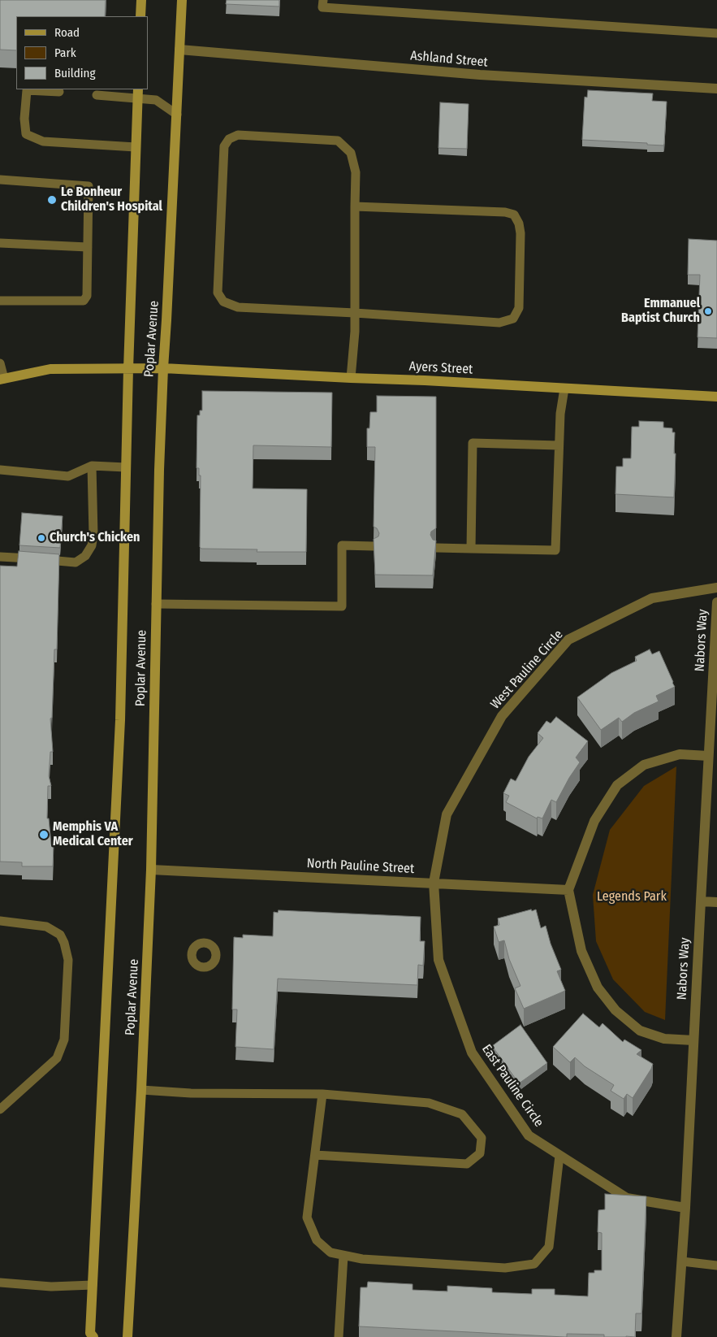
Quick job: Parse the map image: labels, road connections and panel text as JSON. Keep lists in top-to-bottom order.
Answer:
{
  "streets": {
    "main road": ["Poplar Avenue", "Ayers Street"],
    "street": [
      "Ashland Street",
      "Nabors Way",
      "West Pauline Circle",
      "North Pauline Street",
      "East Pauline Circle"
    ]
  },
  "crossings": [
    ["Ashland Street", "Poplar Avenue"],
    ["Poplar Avenue", "Ayers Street"],
    ["Poplar Avenue", "North Pauline Street"],
    ["Nabors Way", "East Pauline Circle"],
    ["West Pauline Circle", "North Pauline Street"],
    ["West Pauline Circle", "East Pauline Circle"],
    ["North Pauline Street", "East Pauline Circle"]
  ],
  "parks": ["Legends Park"],
  "places": [
    "Le Bonheur Children's Hospital",
    "Emmanuel Baptist Church",
    "Church's Chicken",
    "Memphis VA Medical Center"
  ],
  "legend": ["Road", "Park", "Building"]
}
